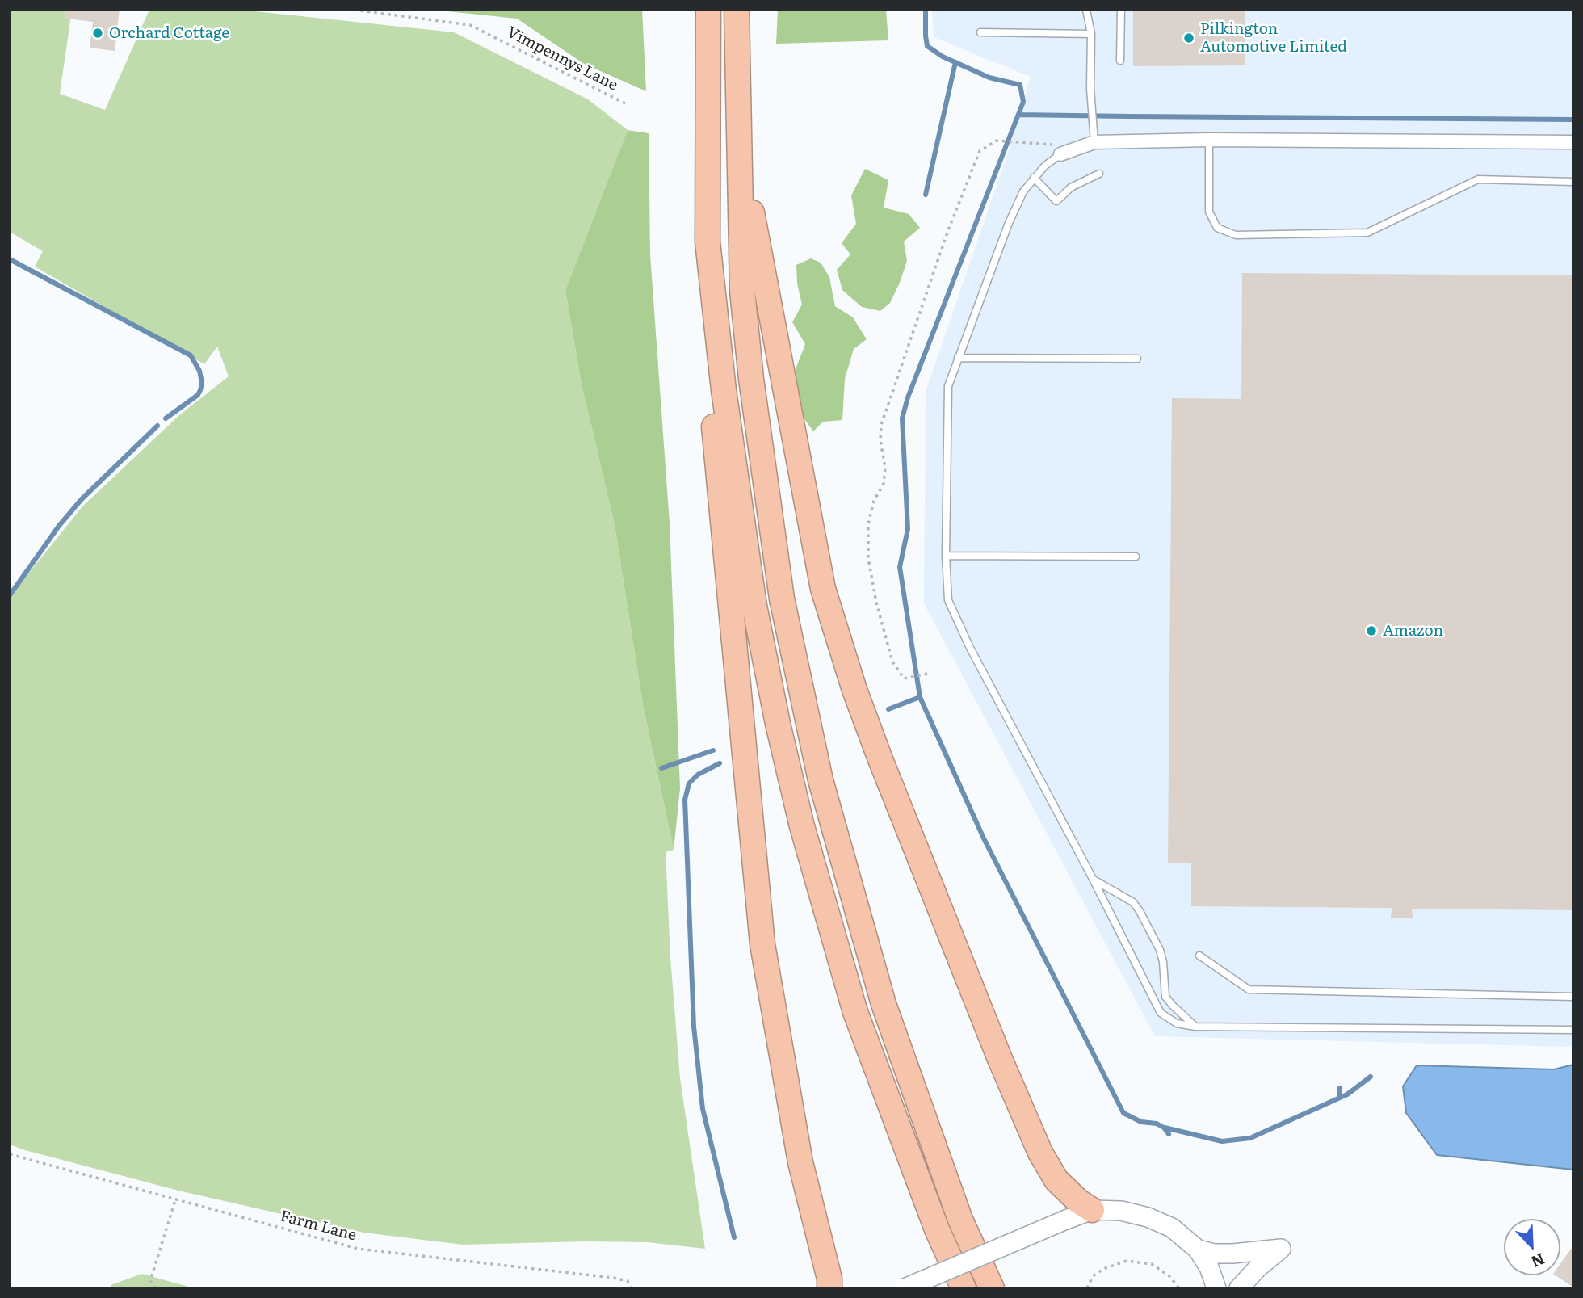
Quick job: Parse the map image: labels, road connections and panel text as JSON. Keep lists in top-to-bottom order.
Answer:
{
  "streets": {
    "path": ["Vimpennys Lane", "Farm Lane"]
  },
  "places": ["Orchard Cottage", "Pilkington Automotive Limited", "Amazon"],
  "north": "bottom right"
}
